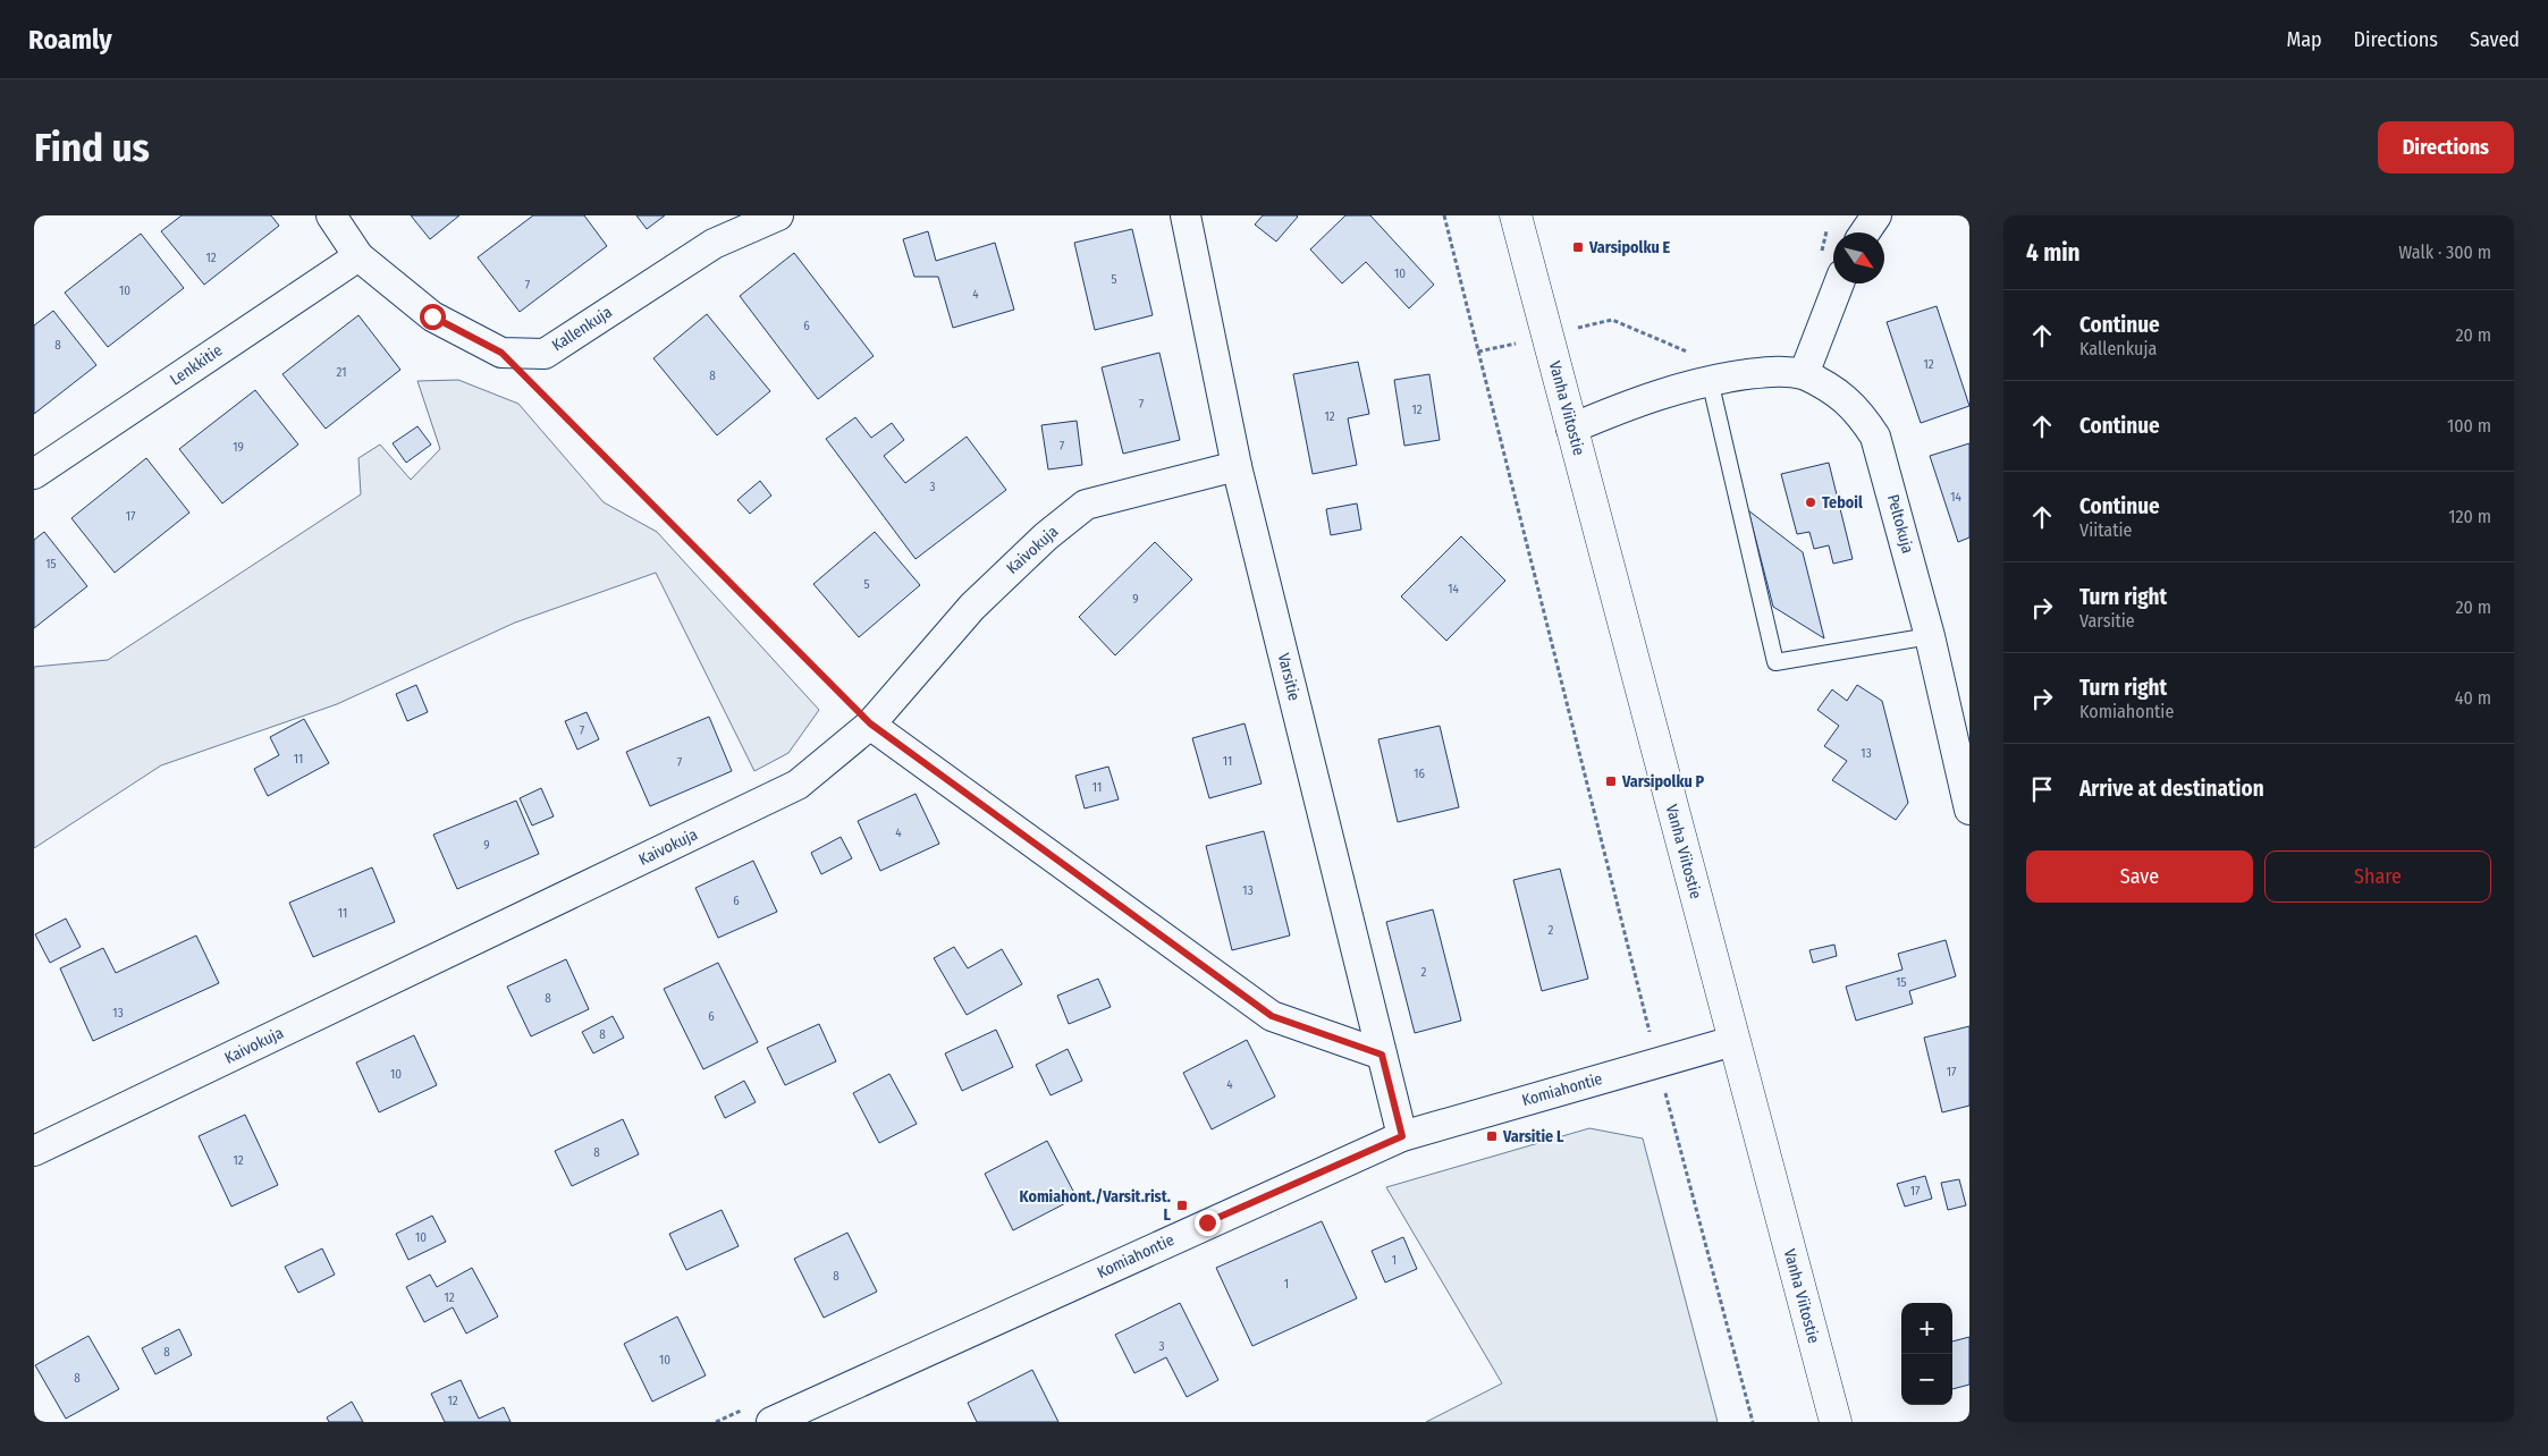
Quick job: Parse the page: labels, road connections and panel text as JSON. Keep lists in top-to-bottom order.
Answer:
{
  "streets": {
    "main road": ["Vanha Viitostie"],
    "street": [
      "Kallenkuja",
      "Lenkkitie",
      "Peltokuja",
      "Kaivokuja",
      "Varsitie",
      "Komiahontie"
    ]
  },
  "crossings": [
    ["Kallenkuja", "Lenkkitie"],
    ["Vanha Viitostie", "Peltokuja"],
    ["Vanha Viitostie", "Komiahontie"],
    ["Kaivokuja", "Varsitie"],
    ["Varsitie", "Komiahontie"]
  ],
  "places": {
    "transit": [
      "Varsipolku E",
      "Varsipolku P",
      "Varsitie L",
      "Komiahont./Varsit.rist. L"
    ],
    "other": ["Teboil"]
  },
  "house_numbers": [
    "12",
    "10",
    "5",
    "7",
    "10",
    "4",
    "6",
    "8",
    "12",
    "21",
    "8",
    "7",
    "12",
    "12",
    "7",
    "19",
    "3",
    "14",
    "17",
    "15",
    "5",
    "14",
    "9",
    "7",
    "13",
    "11",
    "11",
    "7",
    "16",
    "11",
    "4",
    "9",
    "13",
    "6",
    "11",
    "2",
    "2",
    "15",
    "8",
    "13",
    "6",
    "8",
    "17",
    "10",
    "4",
    "8",
    "12",
    "17",
    "10",
    "1",
    "8",
    "1",
    "12",
    "3",
    "8",
    "10",
    "8",
    "12"
  ],
  "north": "bottom right",
  "page": {
    "header": "Roamly",
    "nav": ["Map", "Directions", "Saved"],
    "buttons": [
      "Directions",
      ["Save", "Share"]
    ],
    "title": "Find us",
    "heading": ["4 min", "Walk · 300 m"],
    "list": [
      ["Continue", "Kallenkuja", "20 m"],
      ["Continue", "100 m"],
      ["Continue", "Viitatie", "120 m"],
      ["Turn right", "Varsitie", "20 m"],
      ["Turn right", "Komiahontie", "40 m"],
      "Arrive at destination"
    ],
    "map_buttons": ["+", "−"]
  }
}
